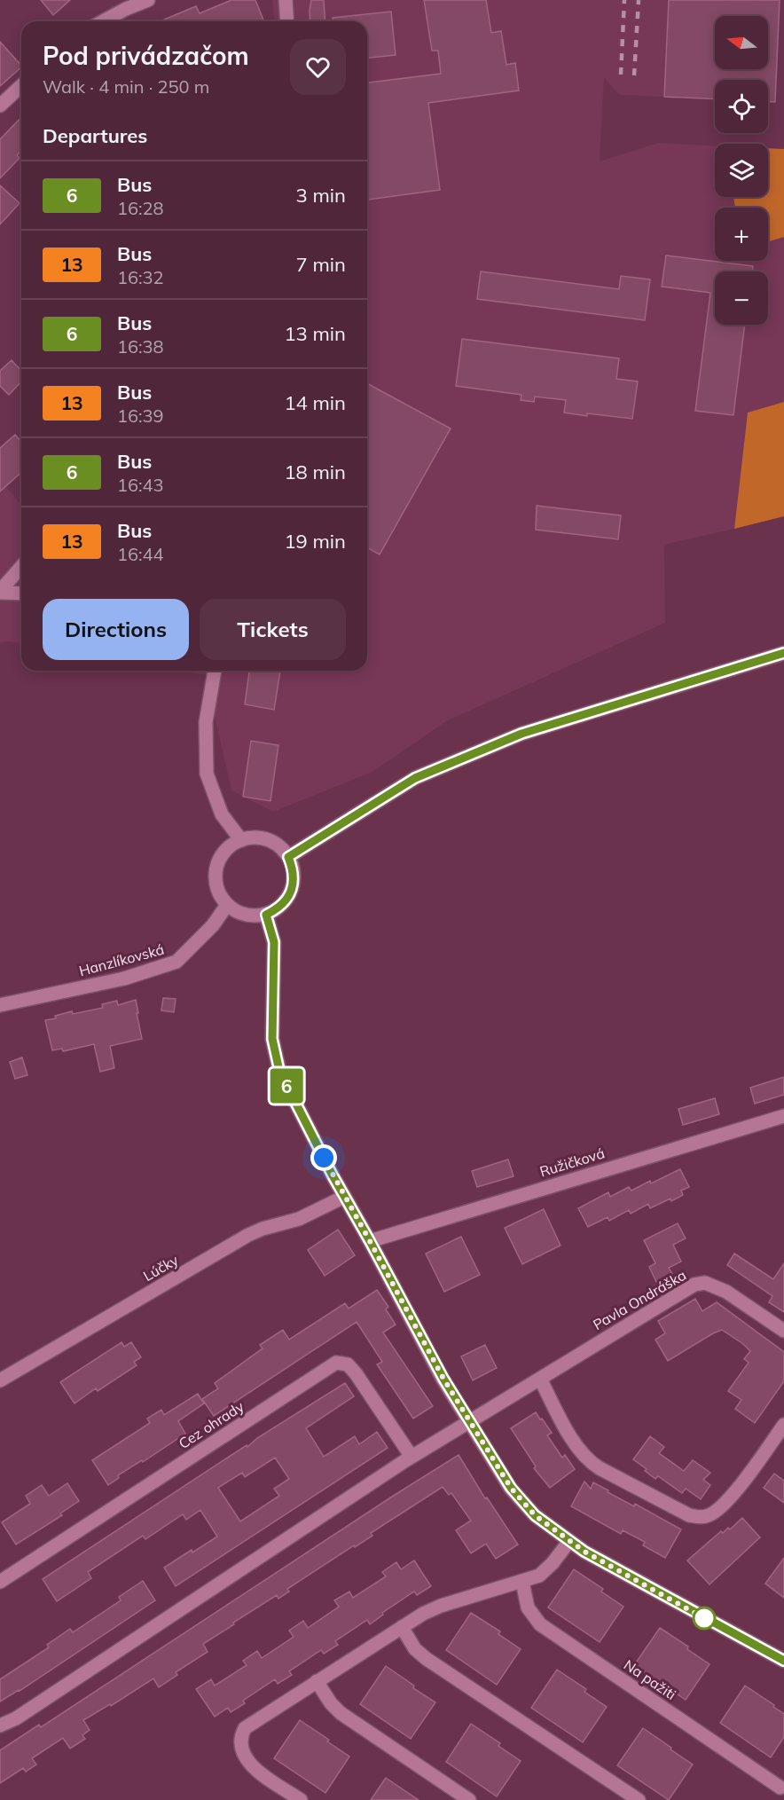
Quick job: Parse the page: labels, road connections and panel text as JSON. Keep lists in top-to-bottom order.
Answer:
{
  "streets": {
    "street": [
      "Hanzlíkovská",
      "Ružičková",
      "Lúčky",
      "Pavla Ondráška",
      "Cez ohrady",
      "Na pažiti"
    ]
  },
  "lines": ["bus line 6"],
  "north": "left",
  "page": {
    "on_map": "6",
    "map_buttons": ["+", "−"],
    "heading": [
      ["Pod privádzačom", "Walk · 4 min · 250 m"],
      "Departures"
    ],
    "list": [
      {
        "mark": "6",
        "name": "Bus",
        "note": "16:28",
        "value": "3 min"
      },
      {
        "mark": "13",
        "name": "Bus",
        "note": "16:32",
        "value": "7 min"
      },
      {
        "mark": "6",
        "name": "Bus",
        "note": "16:38",
        "value": "13 min"
      },
      {
        "mark": "13",
        "name": "Bus",
        "note": "16:39",
        "value": "14 min"
      },
      {
        "mark": "6",
        "name": "Bus",
        "note": "16:43",
        "value": "18 min"
      },
      {
        "mark": "13",
        "name": "Bus",
        "note": "16:44",
        "value": "19 min"
      }
    ],
    "buttons": ["Directions", "Tickets"]
  }
}
